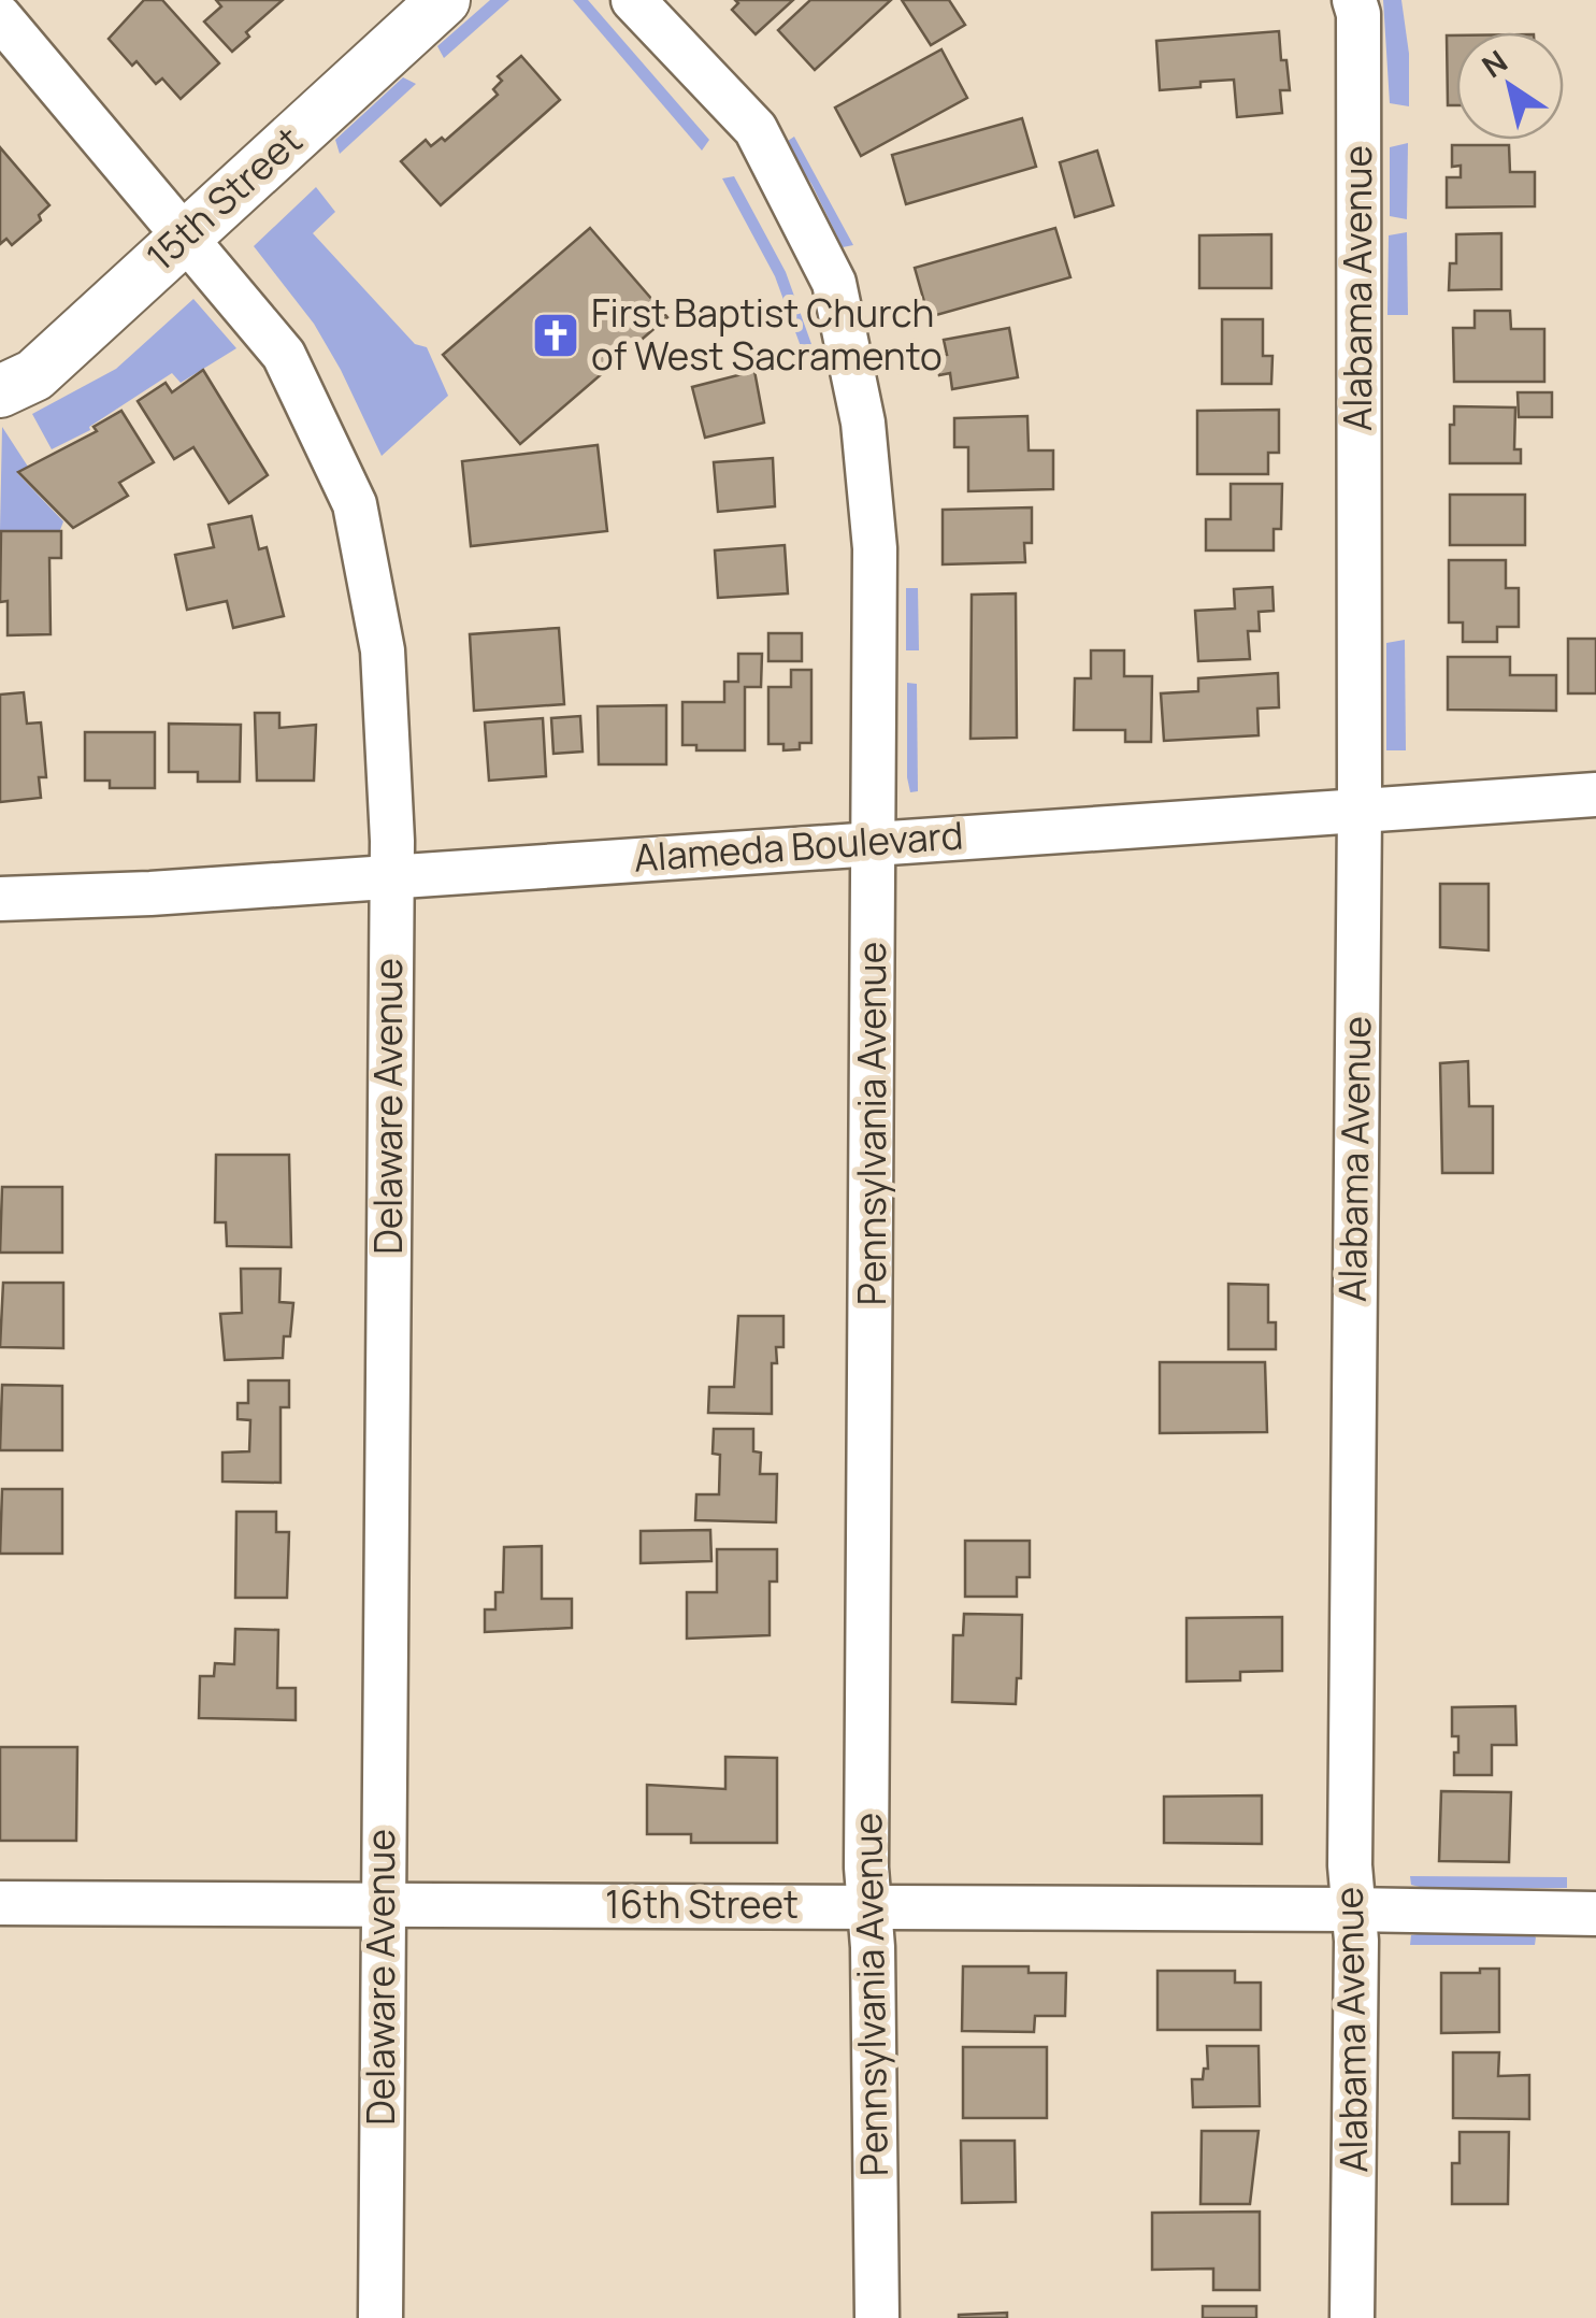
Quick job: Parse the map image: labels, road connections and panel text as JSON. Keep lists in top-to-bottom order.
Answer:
{
  "streets": {
    "street": [
      "15th Street",
      "Alabama Avenue",
      "Alameda Boulevard",
      "Delaware Avenue",
      "Pennsylvania Avenue",
      "16th Street"
    ]
  },
  "crossings": [
    ["15th Street", "Delaware Avenue"],
    ["Alabama Avenue", "Alameda Boulevard"],
    ["Alabama Avenue", "16th Street"],
    ["Alameda Boulevard", "Delaware Avenue"],
    ["Alameda Boulevard", "Pennsylvania Avenue"],
    ["Delaware Avenue", "16th Street"],
    ["Pennsylvania Avenue", "16th Street"]
  ],
  "places": {
    "church": ["First Baptist Church of West Sacramento"]
  },
  "north": "top left"
}
